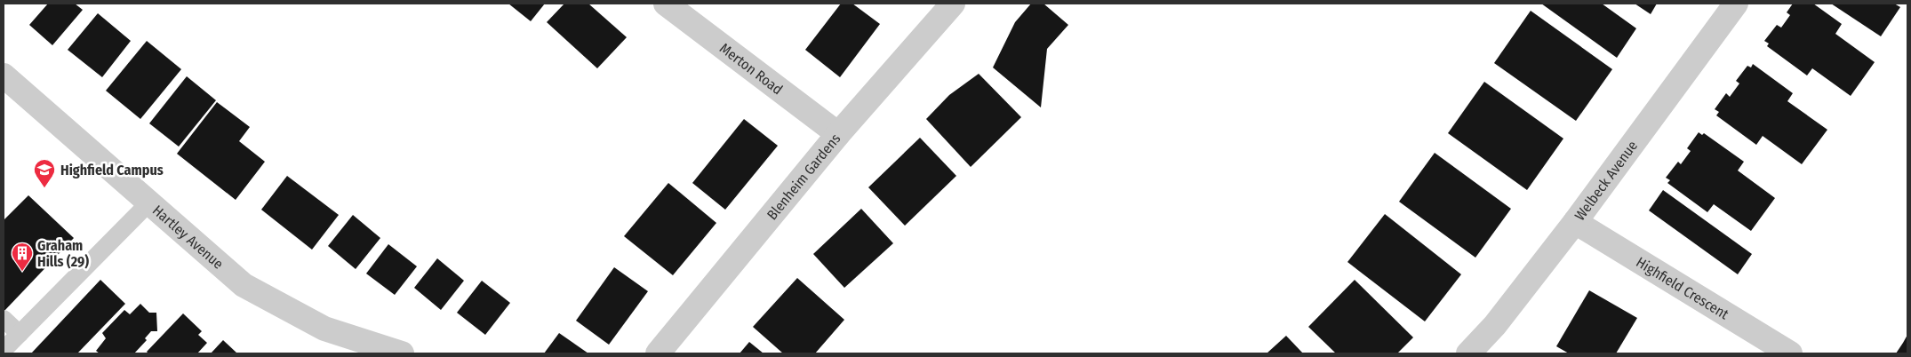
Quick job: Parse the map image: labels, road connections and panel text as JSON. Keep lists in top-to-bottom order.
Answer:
{
  "streets": {
    "street": [
      "Merton Road",
      "Blenheim Gardens",
      "Welbeck Avenue",
      "Hartley Avenue",
      "Highfield Crescent"
    ]
  },
  "crossings": [
    ["Merton Road", "Blenheim Gardens"],
    ["Welbeck Avenue", "Highfield Crescent"]
  ],
  "places": {
    "school or university": ["Highfield Campus"],
    "building": ["Graham Hills (29)"]
  }
}
